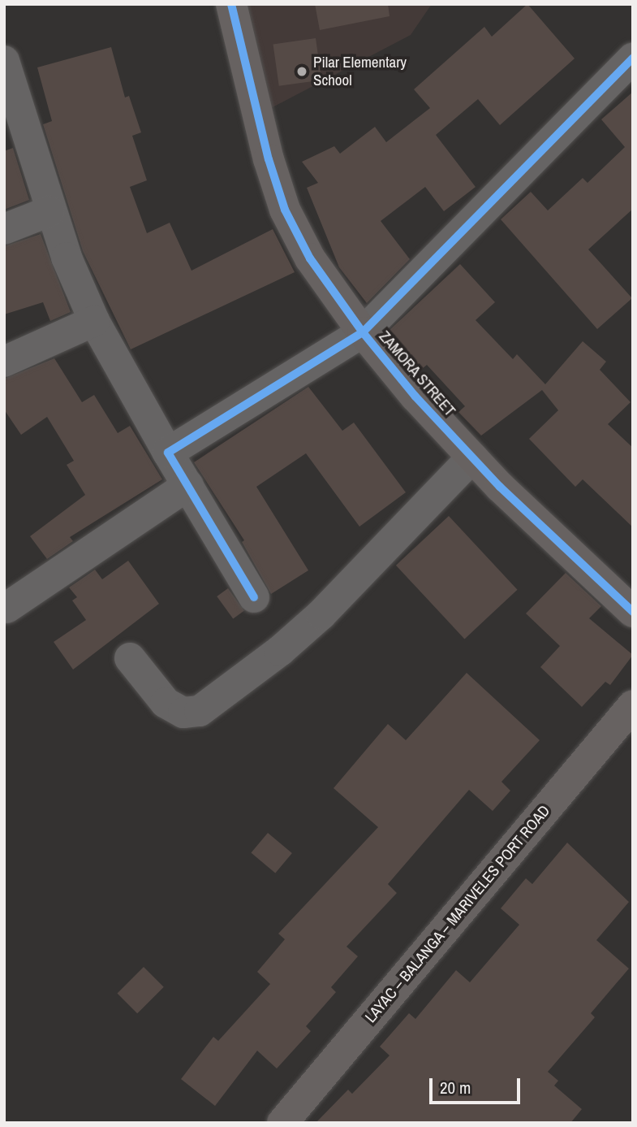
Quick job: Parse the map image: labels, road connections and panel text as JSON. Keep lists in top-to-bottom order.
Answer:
{
  "streets": {
    "street": ["ZAMORA STREET", "LAYAC – BALANGA – MARIVELES PORT ROAD"]
  },
  "places": ["Pilar Elementary School"],
  "scale_bar": "20 m"
}
